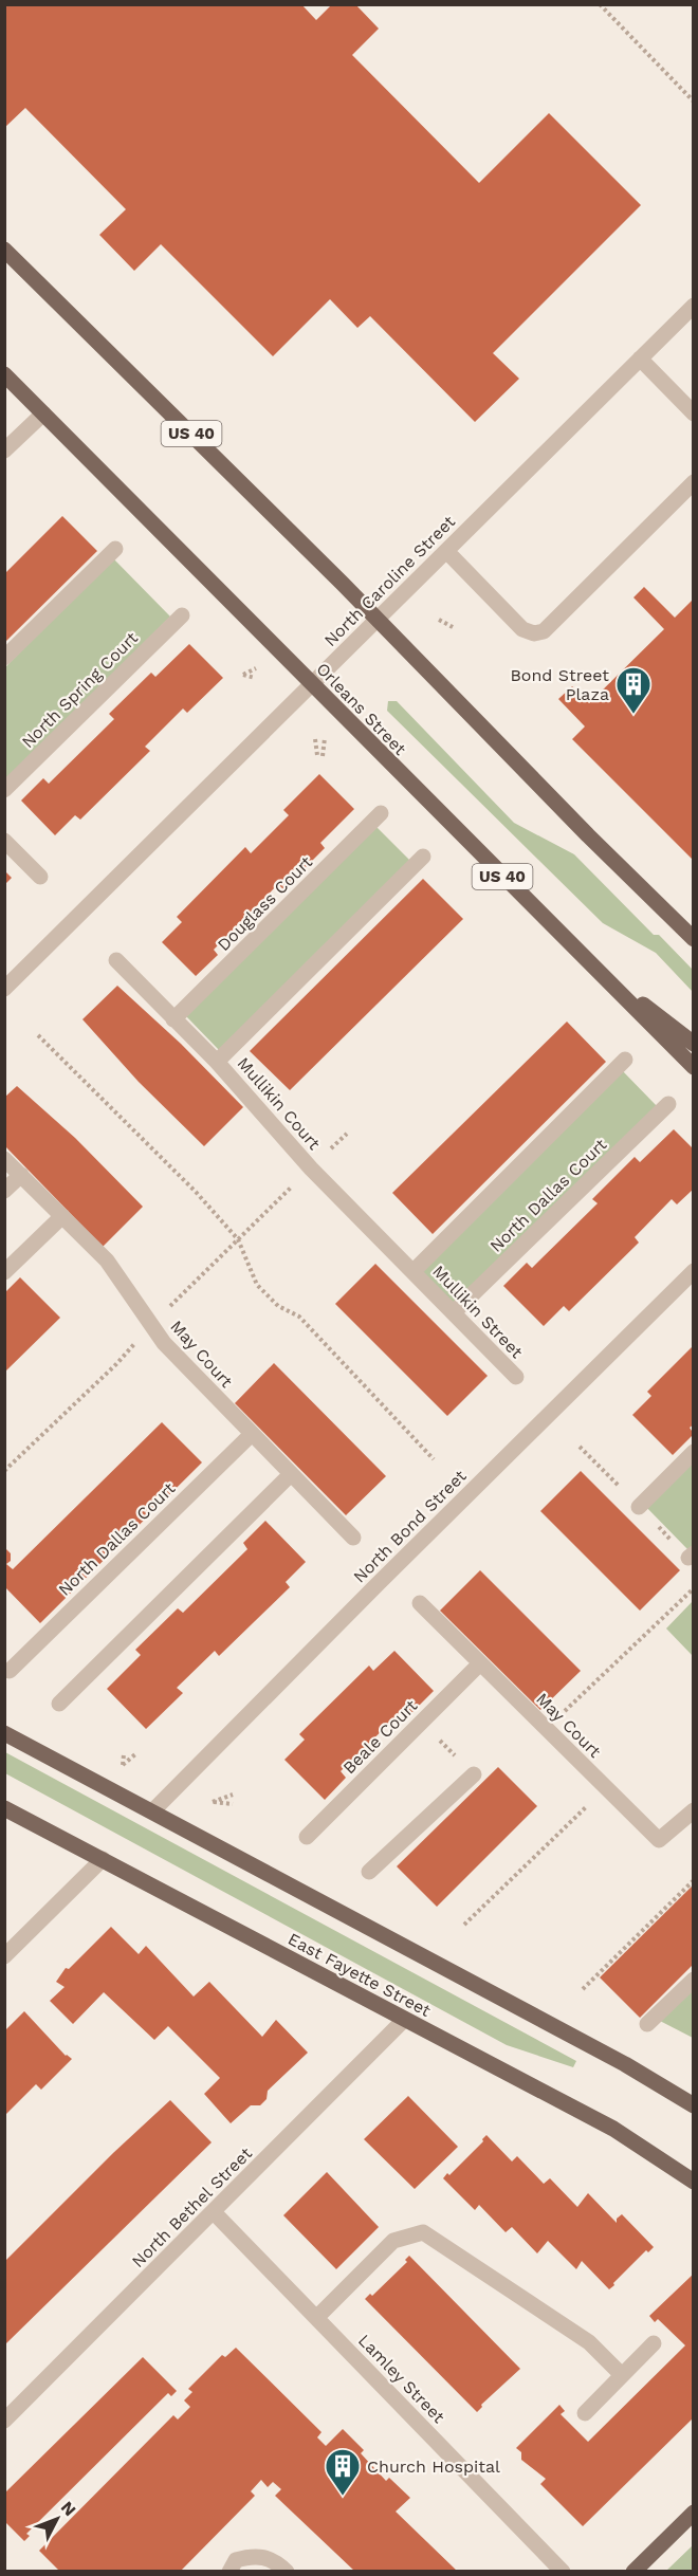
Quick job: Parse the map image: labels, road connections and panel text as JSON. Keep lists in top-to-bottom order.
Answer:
{
  "streets": {
    "main road": ["US 40", "Orleans Street", "East Fayette Street"],
    "street": [
      "North Caroline Street",
      "North Spring Court",
      "Douglass Court",
      "Mullikin Court",
      "North Dallas Court",
      "Mullikin Street",
      "May Court",
      "North Bond Street",
      "Beale Court",
      "North Bethel Street",
      "Lamley Street"
    ]
  },
  "crossings": [
    ["US 40", "North Caroline Street"],
    ["North Caroline Street", "Orleans Street"],
    ["Douglass Court", "Mullikin Court"],
    ["Mullikin Court", "Mullikin Street"],
    ["North Dallas Court", "Mullikin Street"],
    ["North Dallas Court", "May Court"],
    ["May Court", "Beale Court"],
    ["East Fayette Street", "North Bethel Street"],
    ["North Bethel Street", "Lamley Street"]
  ],
  "places": {
    "building": ["Bond Street Plaza", "Church Hospital"]
  },
  "north": "top right"
}
